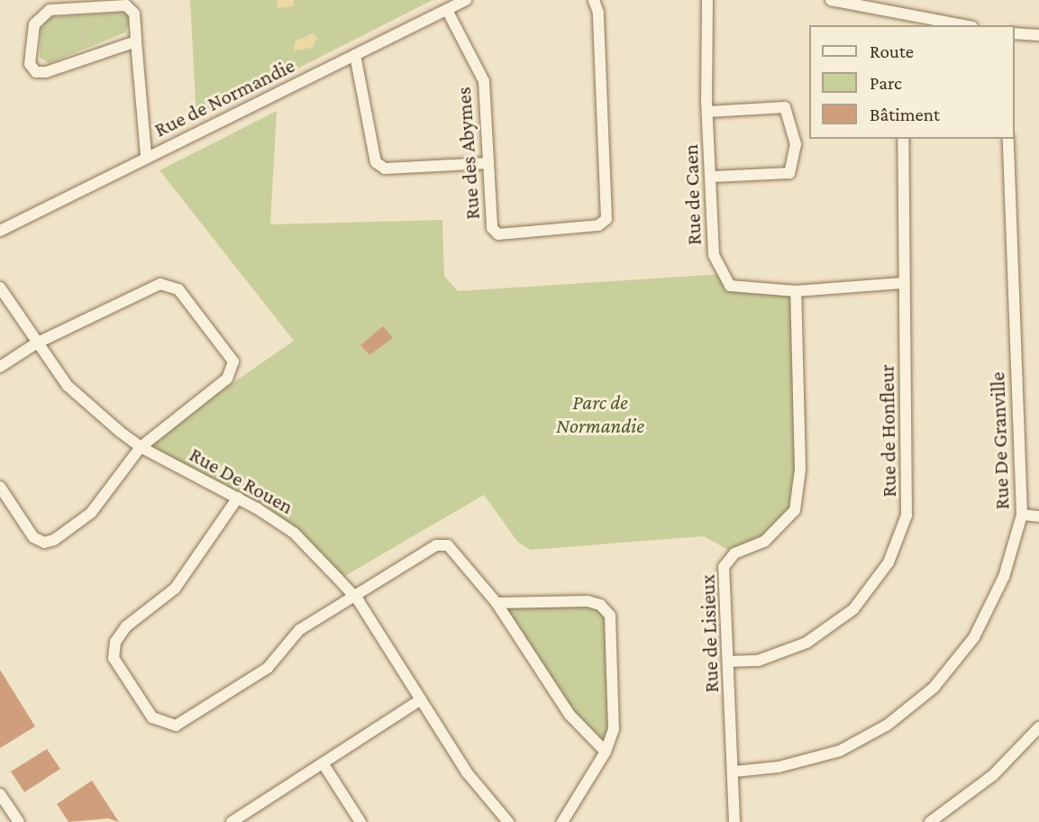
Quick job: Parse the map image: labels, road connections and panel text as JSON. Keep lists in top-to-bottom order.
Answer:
{
  "streets": {
    "street": [
      "Rue de Normandie",
      "Rue des Abymes",
      "Rue de Caen",
      "Rue de Honfleur",
      "Rue De Granville",
      "Rue De Rouen",
      "Rue de Lisieux"
    ]
  },
  "crossings": [
    ["Rue de Normandie", "Rue des Abymes"],
    ["Rue de Caen", "Rue de Honfleur"],
    ["Rue de Caen", "Rue de Lisieux"],
    ["Rue de Honfleur", "Rue de Lisieux"],
    ["Rue De Granville", "Rue de Lisieux"]
  ],
  "parks": ["Parc de Normandie"],
  "legend": ["Route", "Parc", "Bâtiment"]
}
